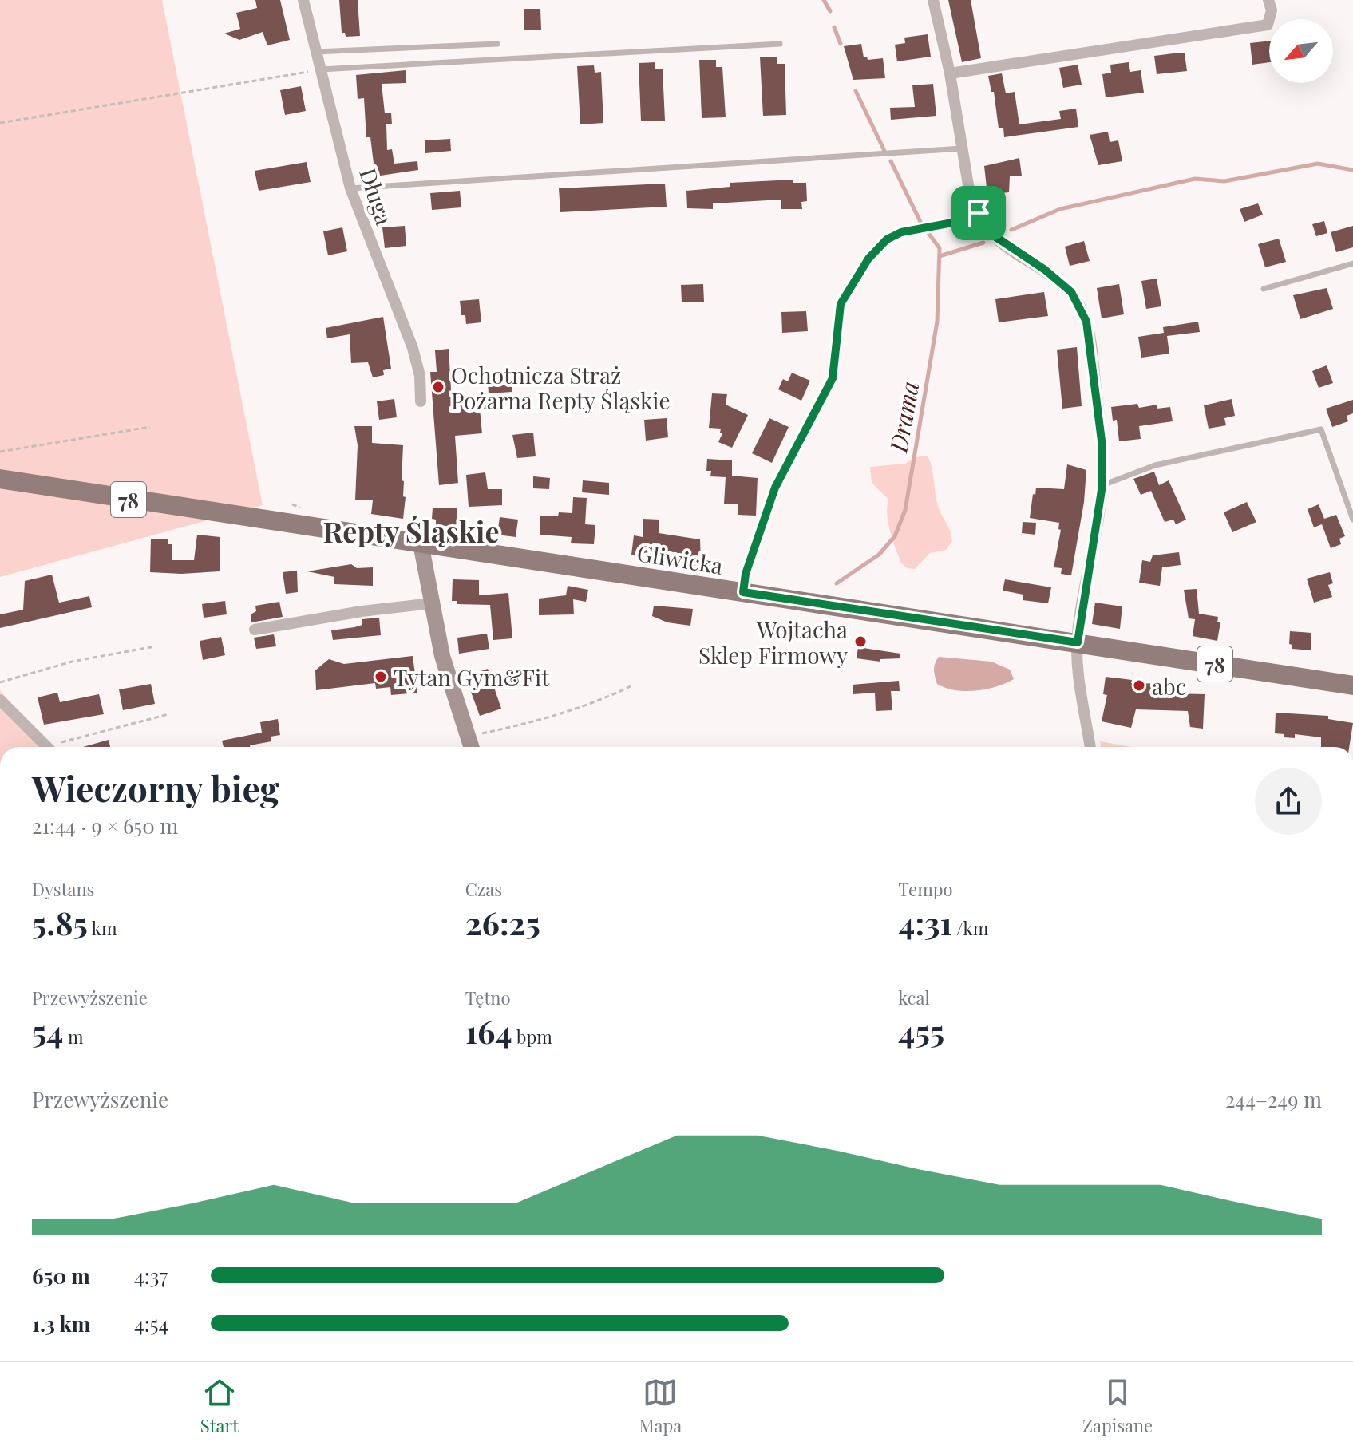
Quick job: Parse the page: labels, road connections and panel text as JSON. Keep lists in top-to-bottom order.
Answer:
{
  "streets": {
    "main road": ["78", "Gliwicka"],
    "street": ["Długa"]
  },
  "districts": ["Repty Śląskie"],
  "water": ["Drama"],
  "places": [
    "Ochotnicza Straż Pożarna Repty Śląskie",
    "Wojtacha Sklep Firmowy",
    "Tytan Gym&Fit",
    "abc"
  ],
  "north": "bottom left",
  "page": {
    "heading": ["Wieczorny bieg", "21:44 · 9 × 650 m"],
    "stats": [
      ["Dystans", "5.85 km"],
      ["Czas", "26:25"],
      ["Tempo", "4:31 /km"],
      ["Przewyższenie", "54 m"],
      ["Tętno", "164 bpm"],
      ["kcal", "455"]
    ],
    "chart": ["Przewyższenie", "244–249 m"],
    "list": [
      {
        "name": "650 m",
        "note": "4:37"
      },
      {
        "name": "1.3 km",
        "note": "4:54"
      }
    ],
    "tabs": ["Start", "Mapa", "Zapisane"]
  }
}
